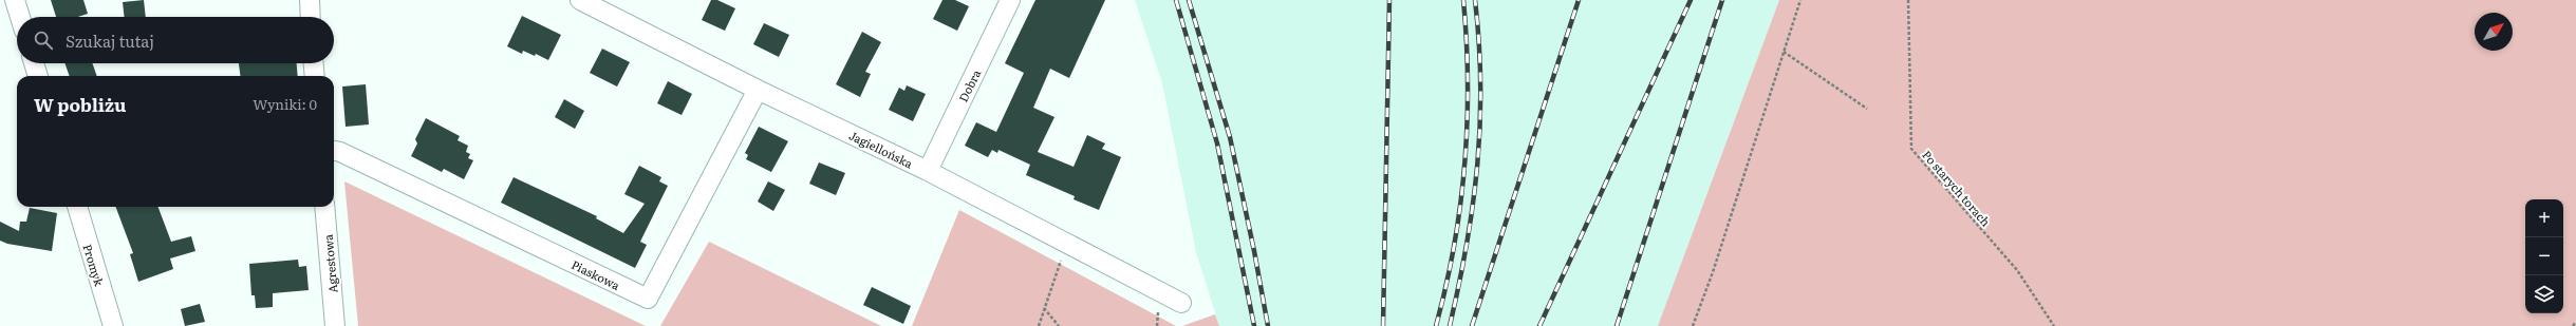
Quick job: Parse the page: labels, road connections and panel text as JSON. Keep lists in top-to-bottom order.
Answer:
{
  "streets": {
    "street": [
      "Dobra",
      "Jagiellońska",
      "Agrestowa",
      "Promyk",
      "Piaskowa"
    ],
    "path": ["Po starych torach"]
  },
  "crossings": [
    ["Dobra", "Jagiellońska"],
    ["Jagiellońska", "Piaskowa"]
  ],
  "north": "top right",
  "page": {
    "search": "Szukaj tutaj",
    "heading": ["W pobliżu", "Wyniki: 0"],
    "map_buttons": ["+", "−"]
  }
}
